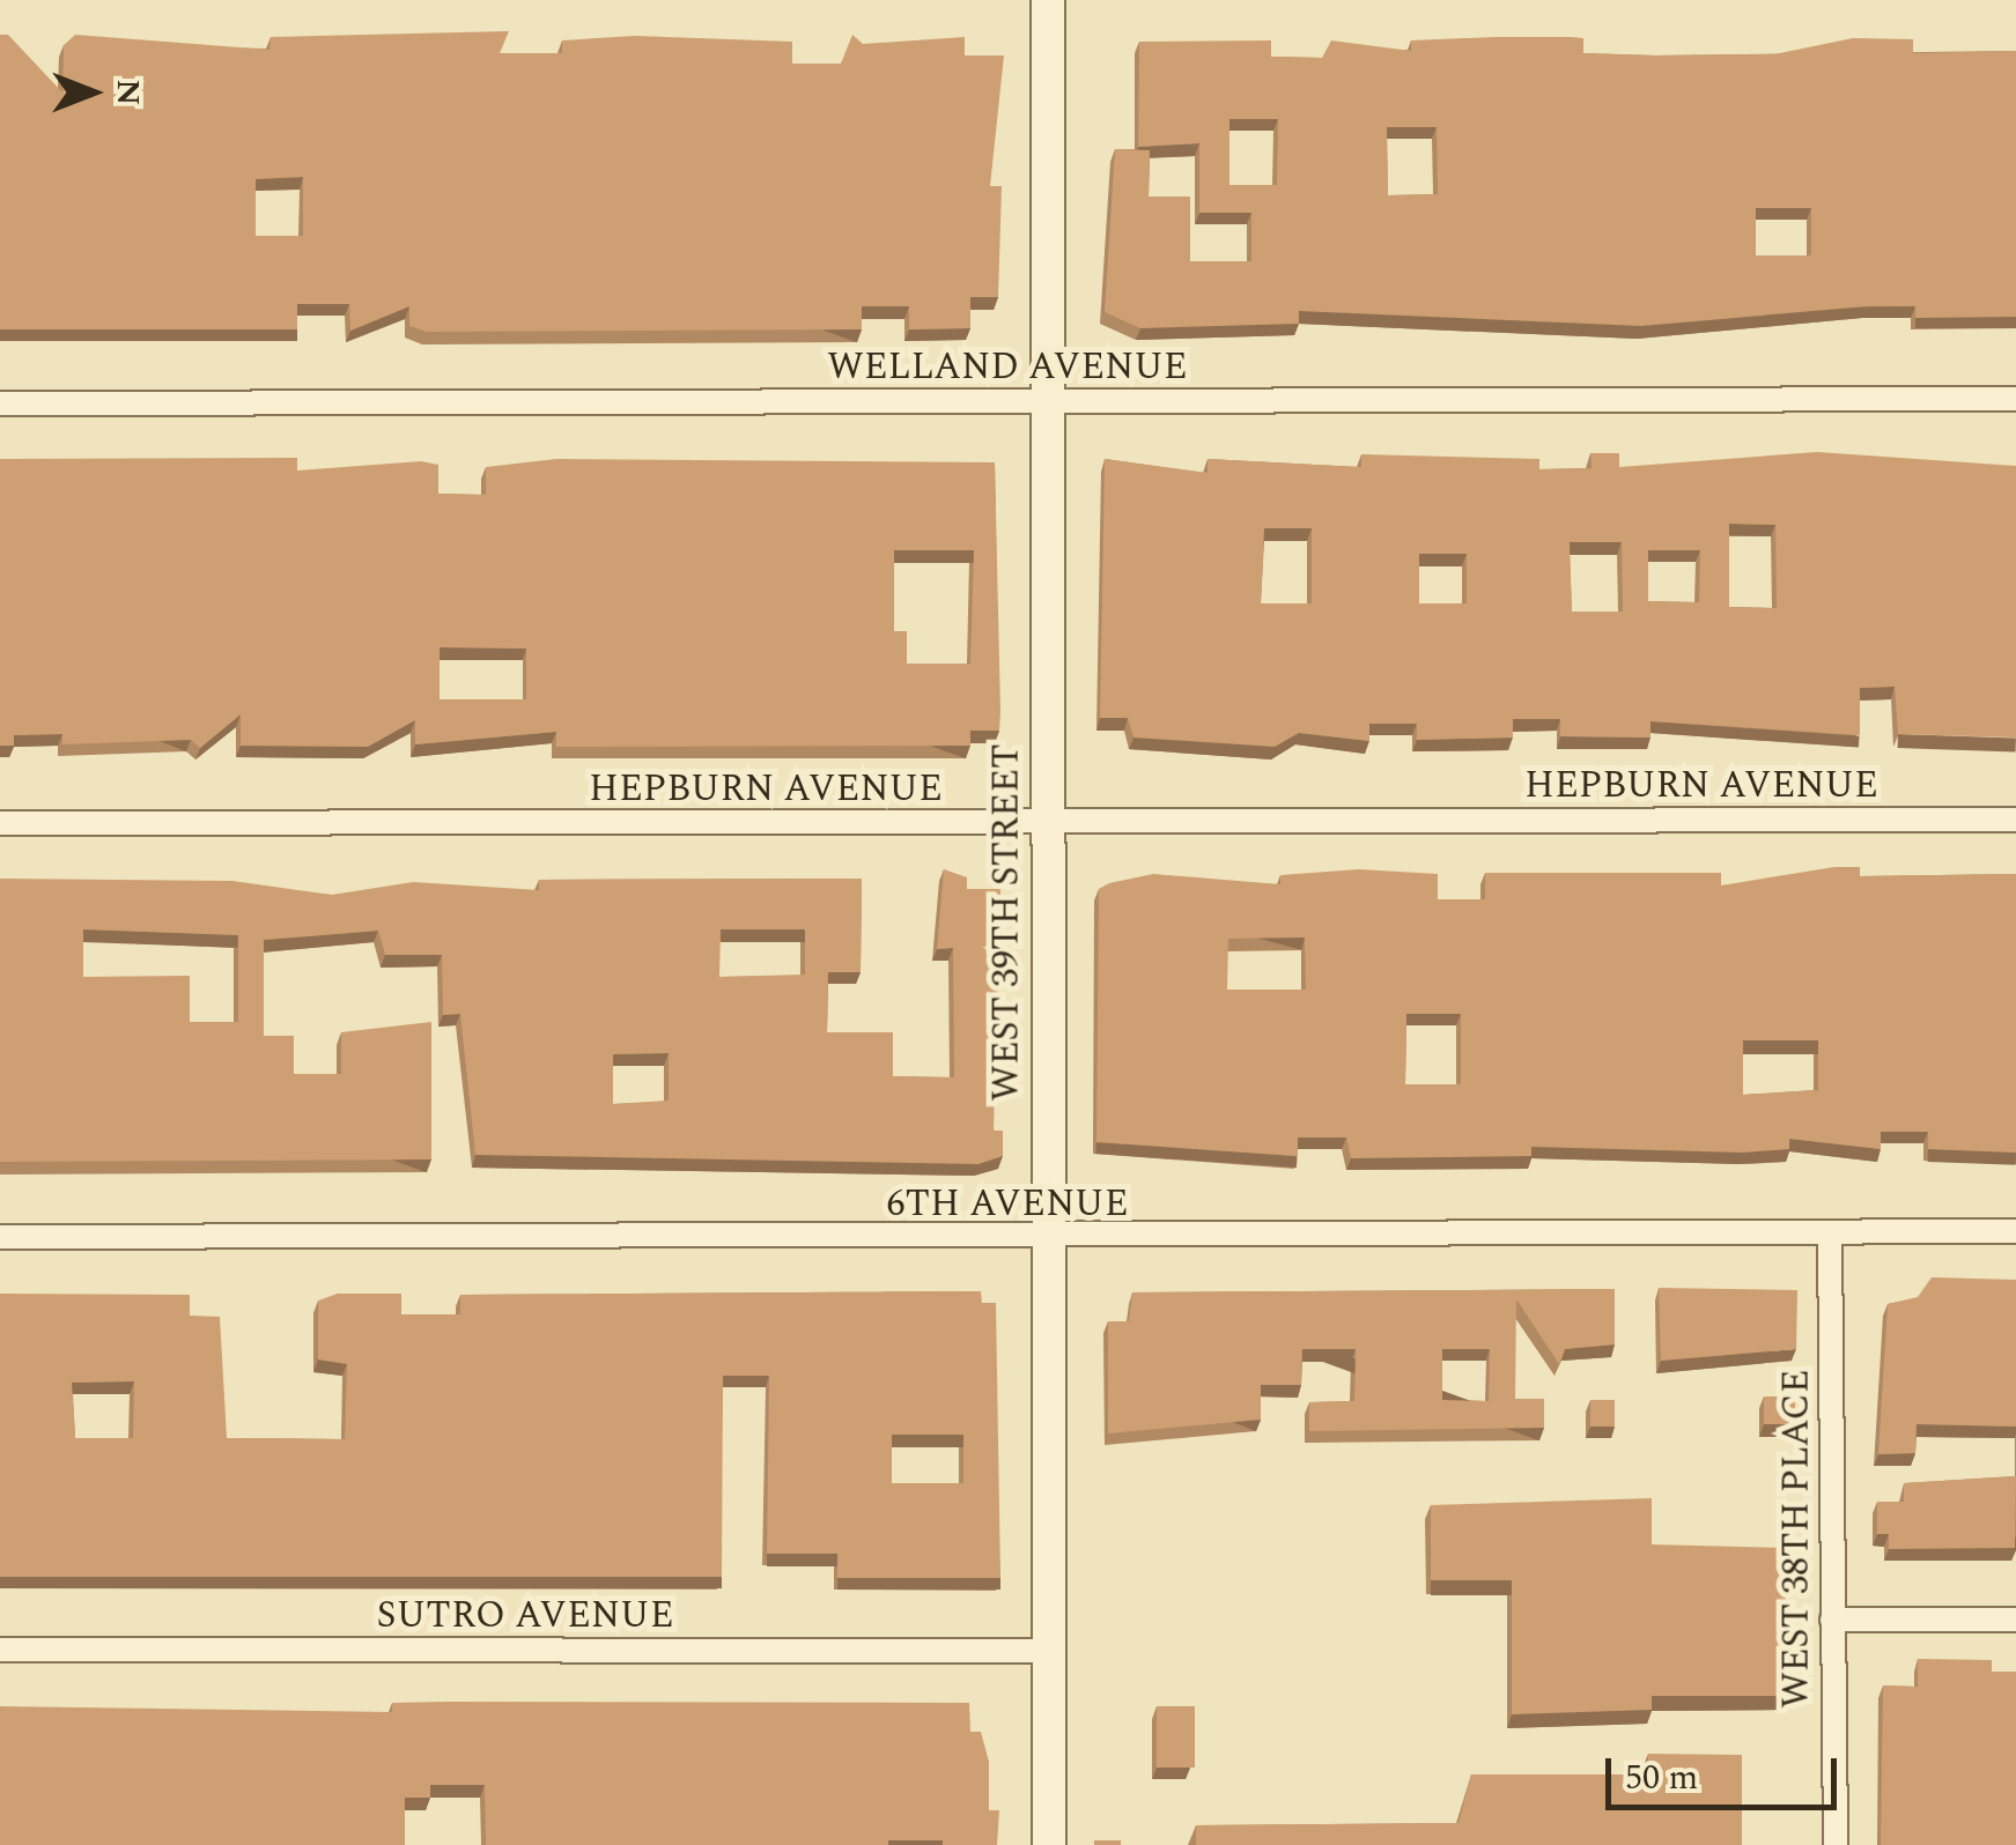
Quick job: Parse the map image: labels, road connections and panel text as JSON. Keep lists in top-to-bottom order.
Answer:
{
  "streets": {
    "street": [
      "WELLAND AVENUE",
      "HEPBURN AVENUE",
      "WEST 39TH STREET",
      "6TH AVENUE",
      "WEST 38TH PLACE",
      "SUTRO AVENUE"
    ]
  },
  "crossings": [
    ["WELLAND AVENUE", "WEST 39TH STREET"],
    ["HEPBURN AVENUE", "WEST 39TH STREET"],
    ["WEST 39TH STREET", "6TH AVENUE"],
    ["WEST 39TH STREET", "SUTRO AVENUE"],
    ["6TH AVENUE", "WEST 38TH PLACE"]
  ],
  "scale_bar": "50 m",
  "north": "right"
}
